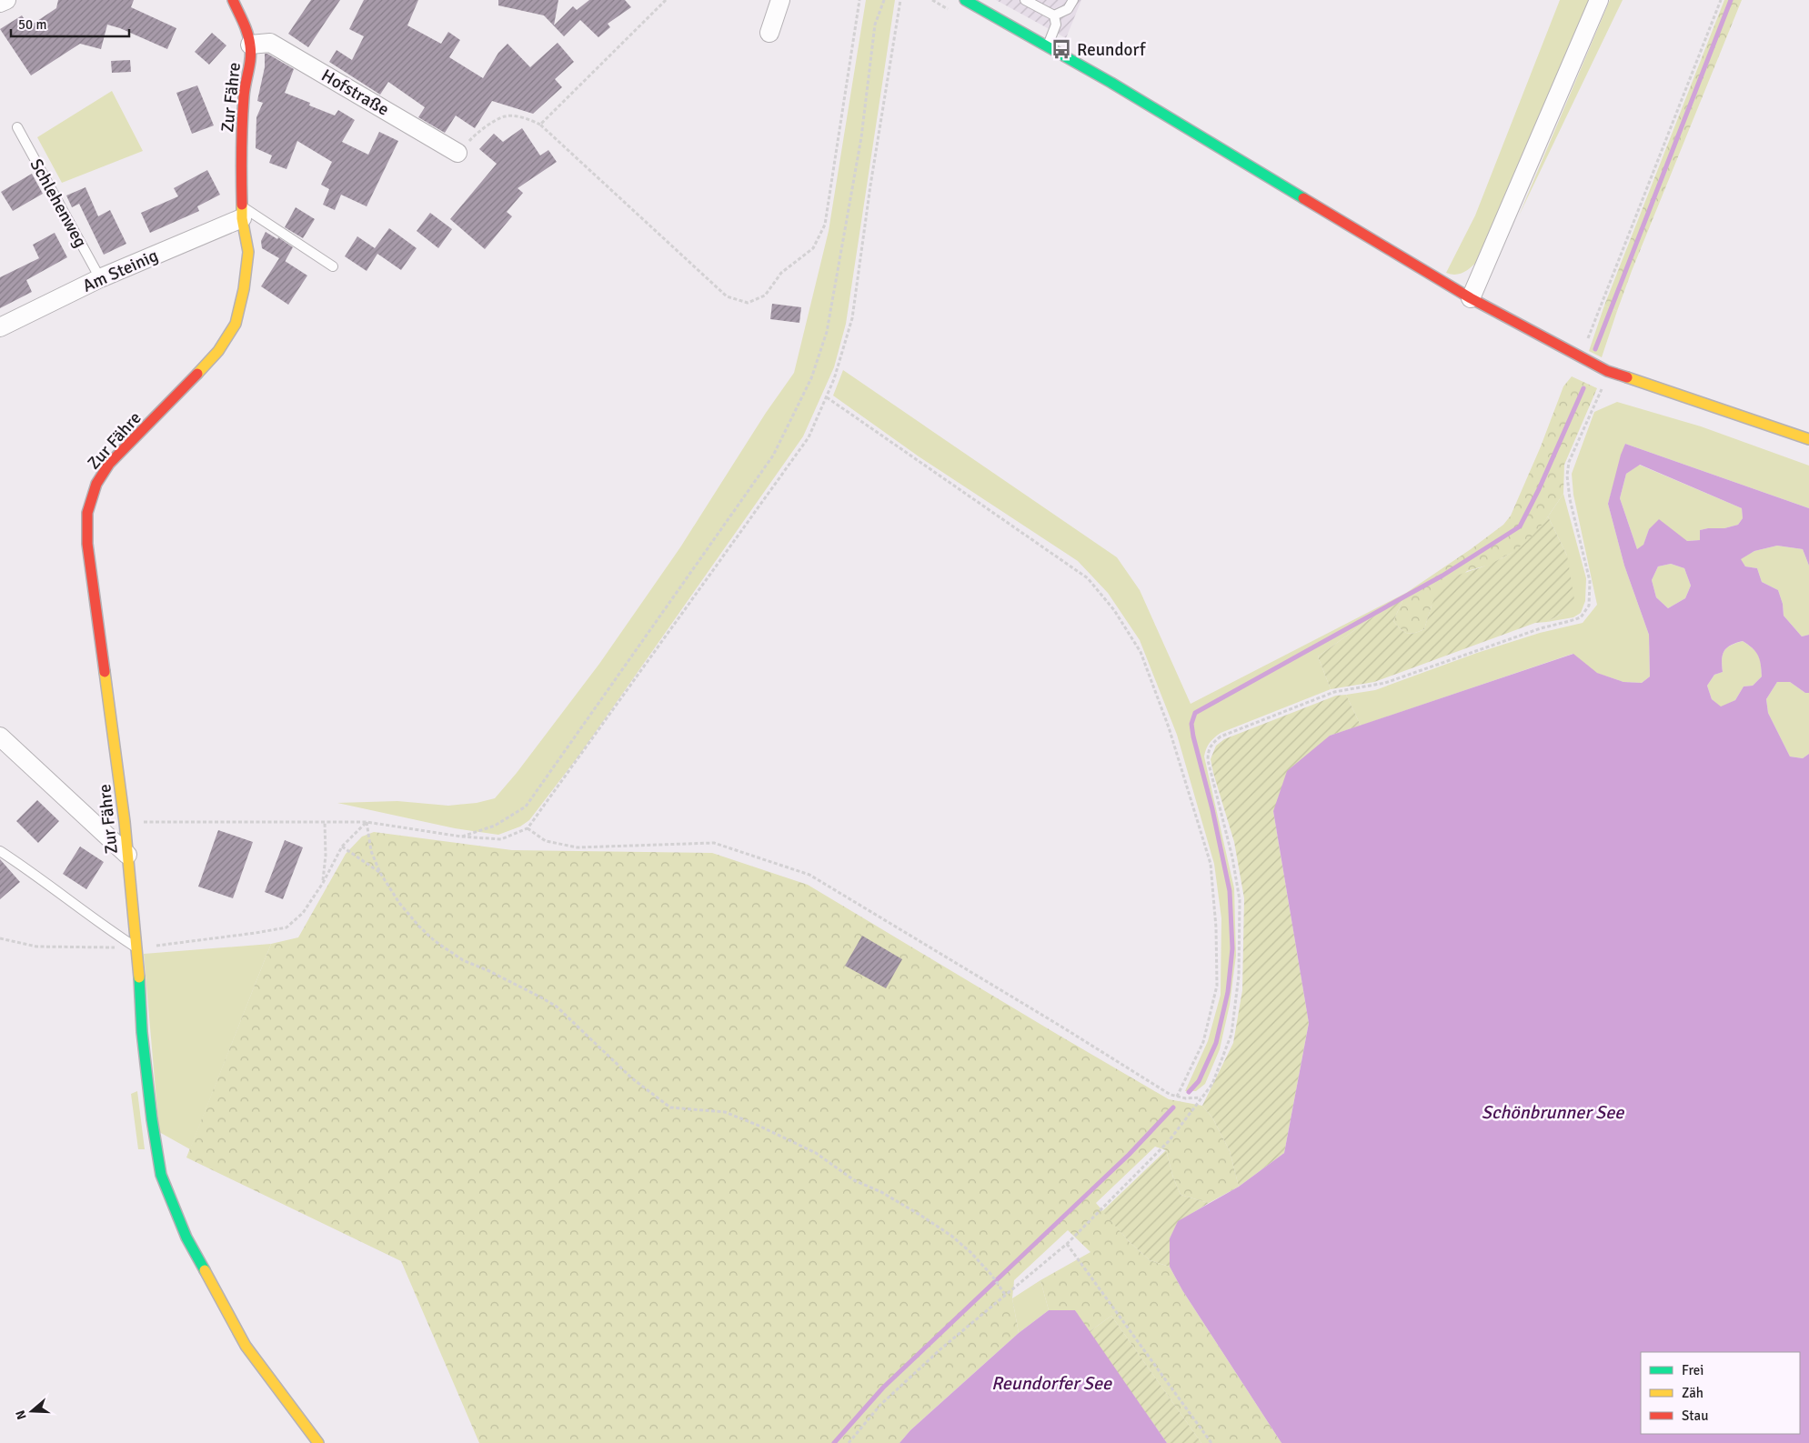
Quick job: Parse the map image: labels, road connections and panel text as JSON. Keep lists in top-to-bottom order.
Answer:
{
  "streets": {
    "street": ["Hofstraße", "Zur Fähre", "Am Steinig"],
    "lane": ["Schlehenweg"]
  },
  "crossings": [
    ["Hofstraße", "Zur Fähre"],
    ["Zur Fähre", "Am Steinig"],
    ["Schlehenweg", "Am Steinig"]
  ],
  "water": ["Schönbrunner See", "Reundorfer See"],
  "places": {
    "bus stop": ["Reundorf"]
  },
  "legend": ["Frei", "Zäh", "Stau"],
  "scale_bar": "50 m",
  "north": "left"
}
